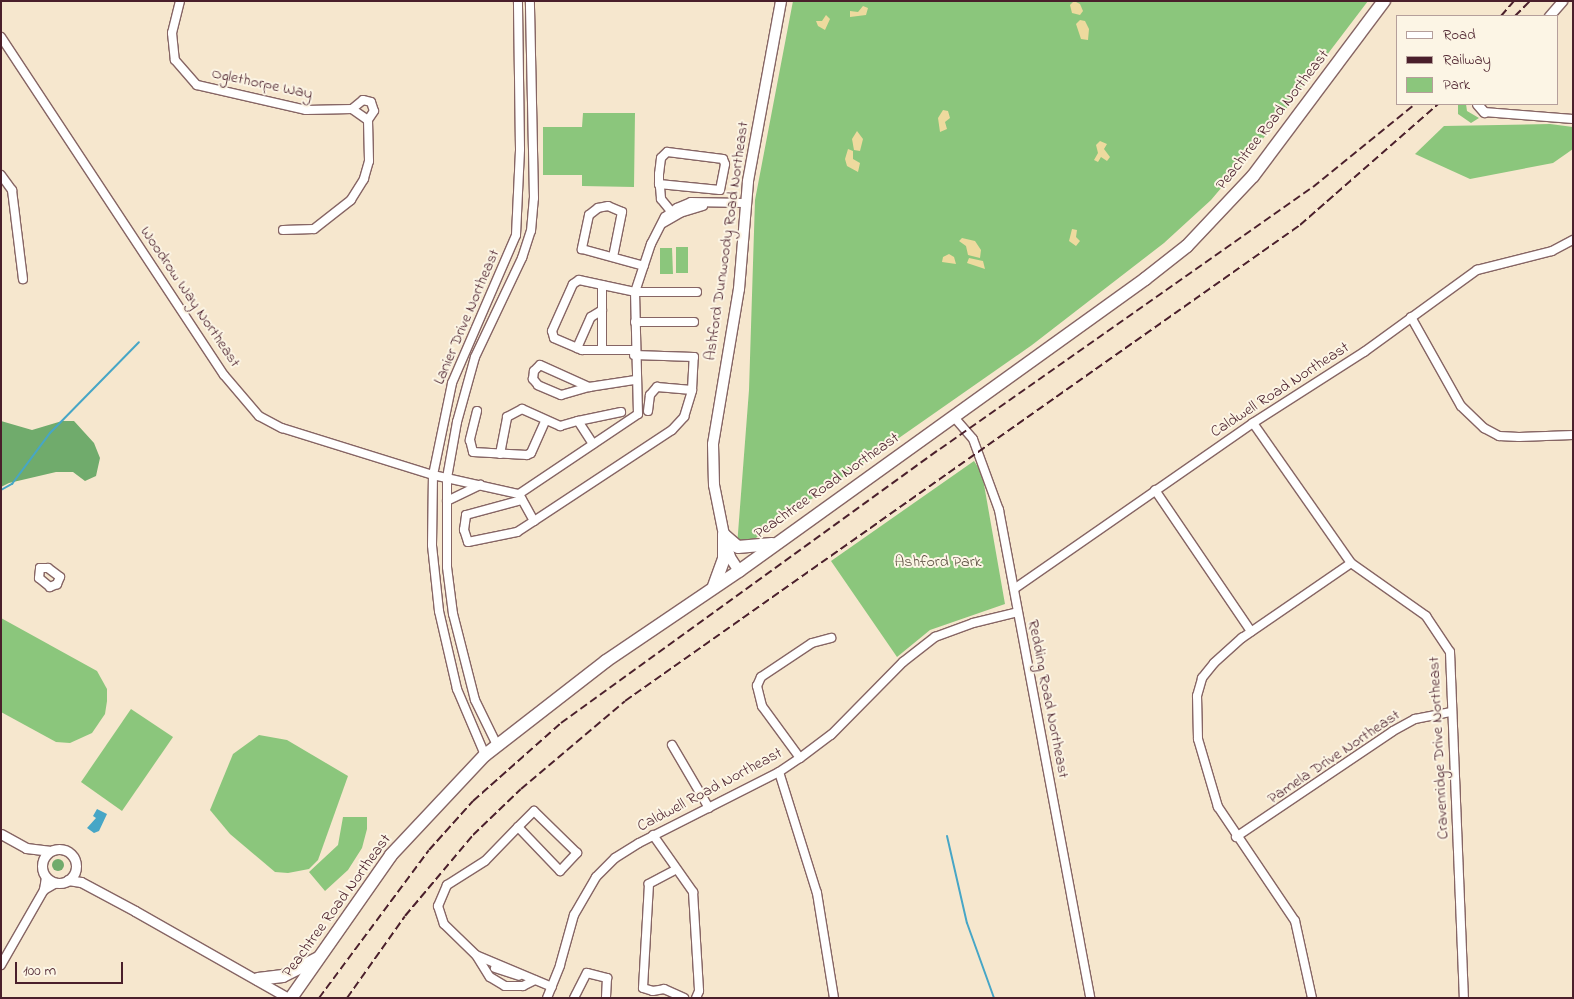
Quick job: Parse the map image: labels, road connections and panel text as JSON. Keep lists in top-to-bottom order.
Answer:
{
  "streets": {
    "highway": ["Peachtree Road Northeast"],
    "main road": ["Ashford Dunwoody Road Northeast"],
    "street": [
      "Oglethorpe Way",
      "Woodrow Way Northeast",
      "Lanier Drive Northeast",
      "Caldwell Road Northeast",
      "Redding Road Northeast",
      "Cravenridge Drive Northeast",
      "Pamela Drive Northeast"
    ]
  },
  "crossings": [
    ["Peachtree Road Northeast", "Ashford Dunwoody Road Northeast"],
    ["Peachtree Road Northeast", "Lanier Drive Northeast"],
    ["Peachtree Road Northeast", "Redding Road Northeast"],
    ["Woodrow Way Northeast", "Lanier Drive Northeast"],
    ["Caldwell Road Northeast", "Redding Road Northeast"],
    ["Caldwell Road Northeast", "Cravenridge Drive Northeast"],
    ["Cravenridge Drive Northeast", "Pamela Drive Northeast"]
  ],
  "parks": ["Ashford Park"],
  "legend": ["Road", "Railway", "Park"],
  "scale_bar": "100 m"
}
